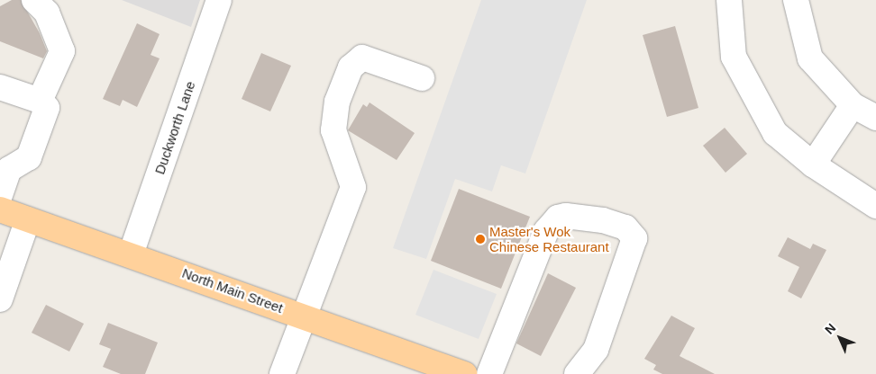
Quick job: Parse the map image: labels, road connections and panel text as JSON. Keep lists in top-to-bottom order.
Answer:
{
  "streets": {
    "main road": ["North Main Street"],
    "street": ["Duckworth Lane"]
  },
  "crossings": [
    ["Duckworth Lane", "North Main Street"]
  ],
  "places": ["Master's Wok Chinese Restaurant"],
  "north": "top left"
}
